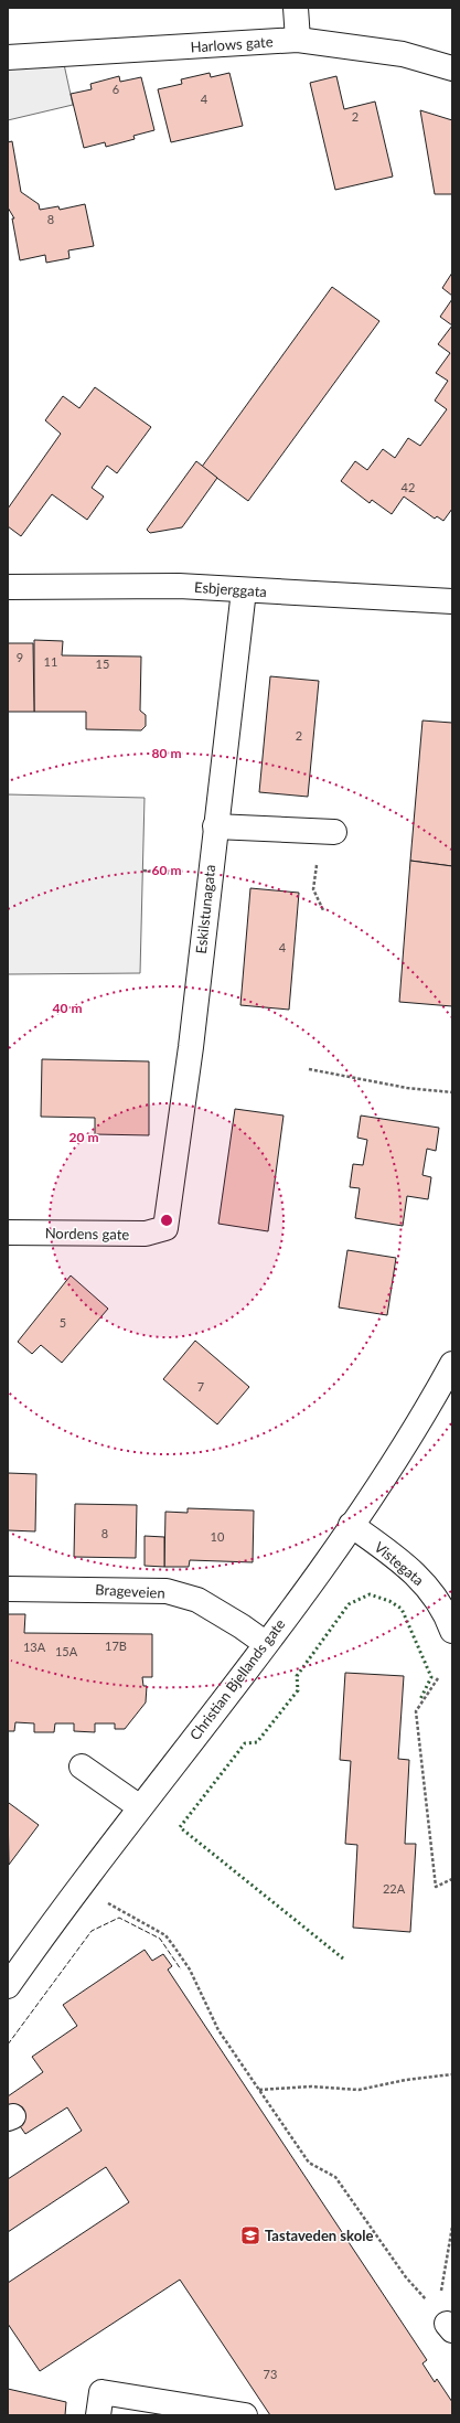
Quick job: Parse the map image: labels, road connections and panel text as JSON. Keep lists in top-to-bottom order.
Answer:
{
  "streets": {
    "street": [
      "Harlows gate",
      "Esbjerggata",
      "Eskilstunagata",
      "Nordens gate",
      "Vistegata",
      "Brageveien",
      "Christian Bjellands gate"
    ]
  },
  "crossings": [
    ["Esbjerggata", "Eskilstunagata"],
    ["Eskilstunagata", "Nordens gate"],
    ["Vistegata", "Christian Bjellands gate"],
    ["Brageveien", "Christian Bjellands gate"]
  ],
  "places": {
    "school or university": ["Tastaveden skole"]
  },
  "house_numbers": [
    "6",
    "4",
    "2",
    "8",
    "42",
    "9",
    "11",
    "15",
    "2",
    "4",
    "5",
    "7",
    "8",
    "10",
    "17B",
    "13A",
    "15A",
    "22A",
    "73"
  ],
  "rings": [
    "80 m",
    "60 m",
    "40 m",
    "20 m"
  ]
}
